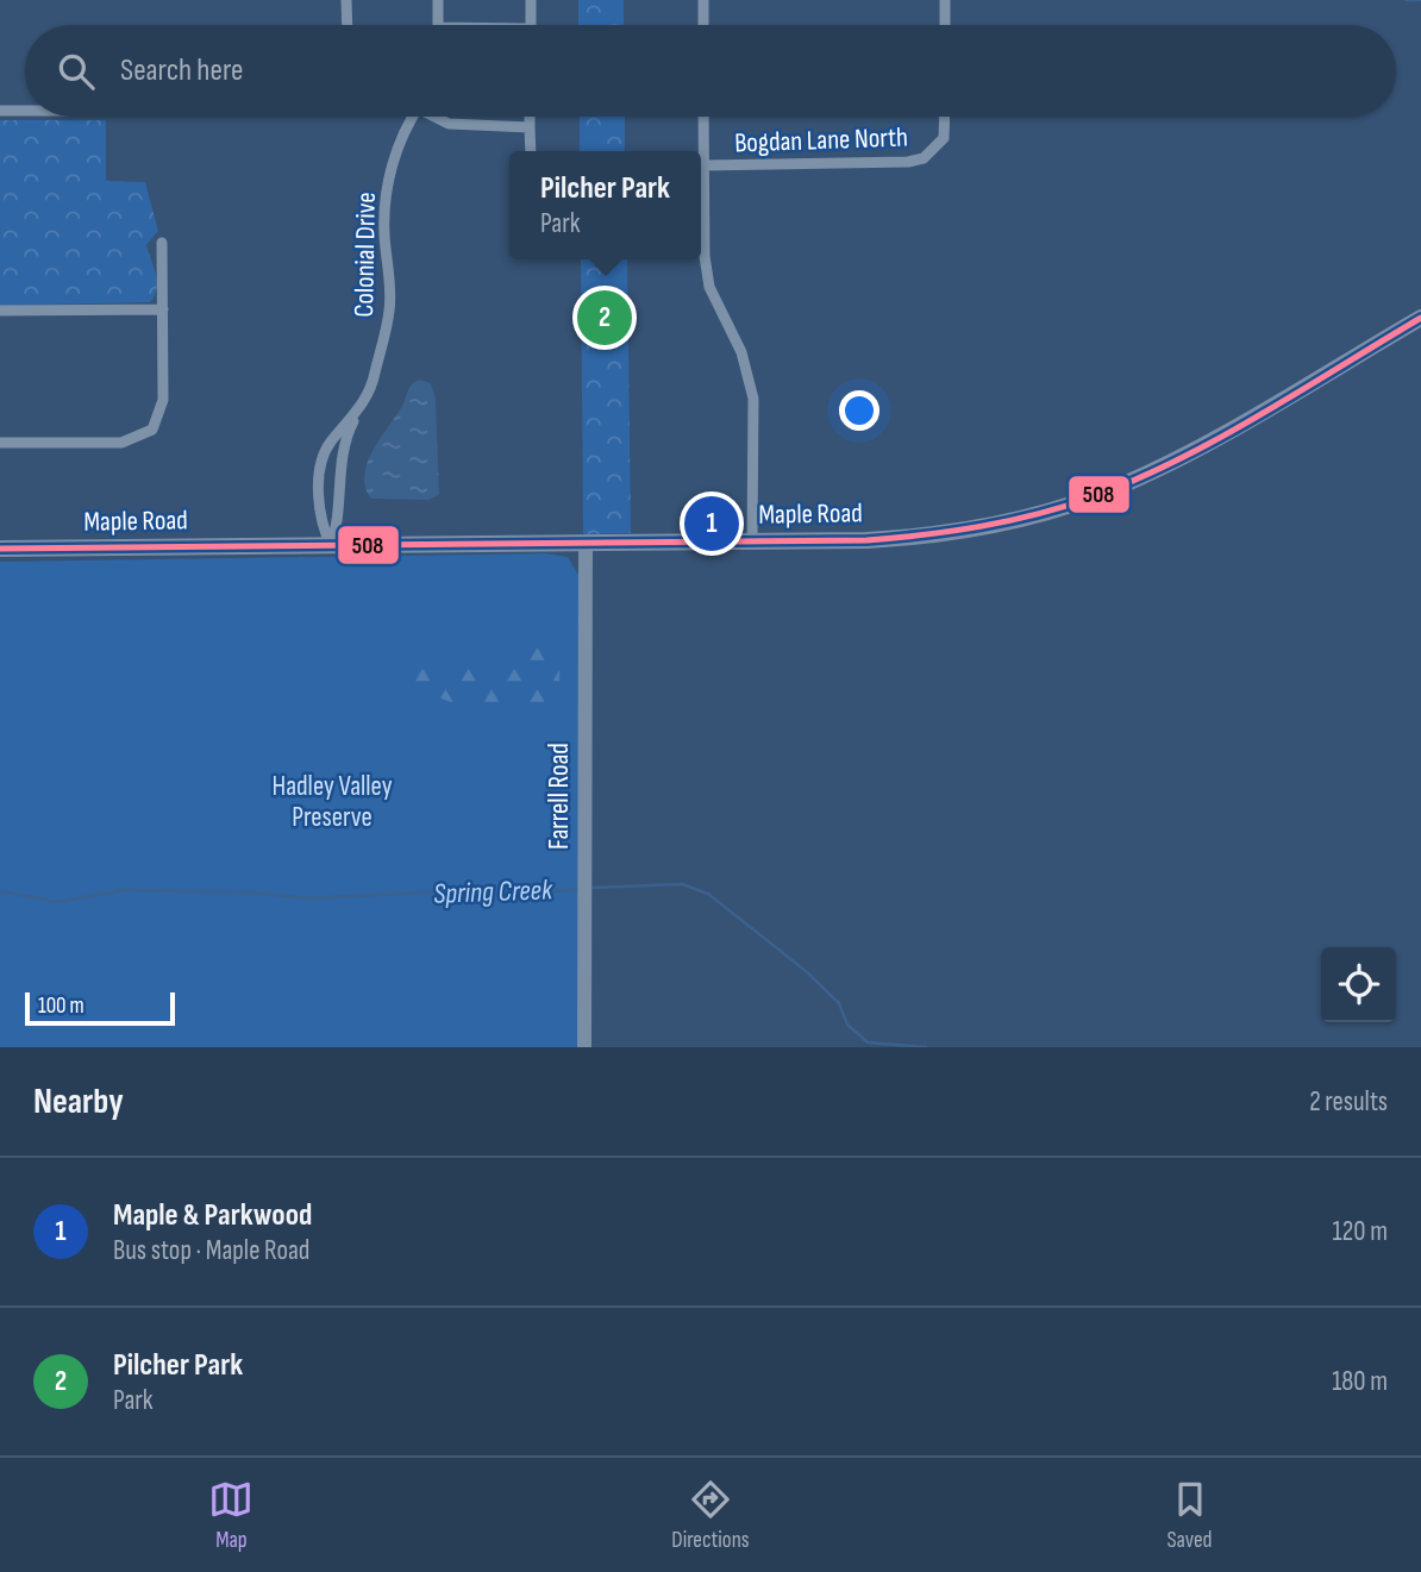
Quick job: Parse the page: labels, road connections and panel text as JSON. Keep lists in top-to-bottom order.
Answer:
{
  "streets": {
    "main road": ["Maple Road"],
    "street": ["Bogdan Lane North", "Colonial Drive", "Farrell Road"]
  },
  "crossings": [
    ["Colonial Drive", "Maple Road"],
    ["Maple Road", "Farrell Road"]
  ],
  "water": ["Spring Creek"],
  "parks": ["Hadley Valley Preserve"],
  "lines": ["transit line 508"],
  "scale_bar": "100 m",
  "page": {
    "search": "Search here",
    "popup": ["Pilcher Park", "Park"],
    "pins": ["2", "1"],
    "scale": "100 m",
    "heading": ["Nearby", "2 results"],
    "list": [
      {
        "mark": "1",
        "name": "Maple & Parkwood",
        "note": "Bus stop · Maple Road",
        "value": "120 m"
      },
      {
        "mark": "2",
        "name": "Pilcher Park",
        "note": "Park",
        "value": "180 m"
      }
    ],
    "nav": ["Map", "Directions", "Saved"]
  }
}
